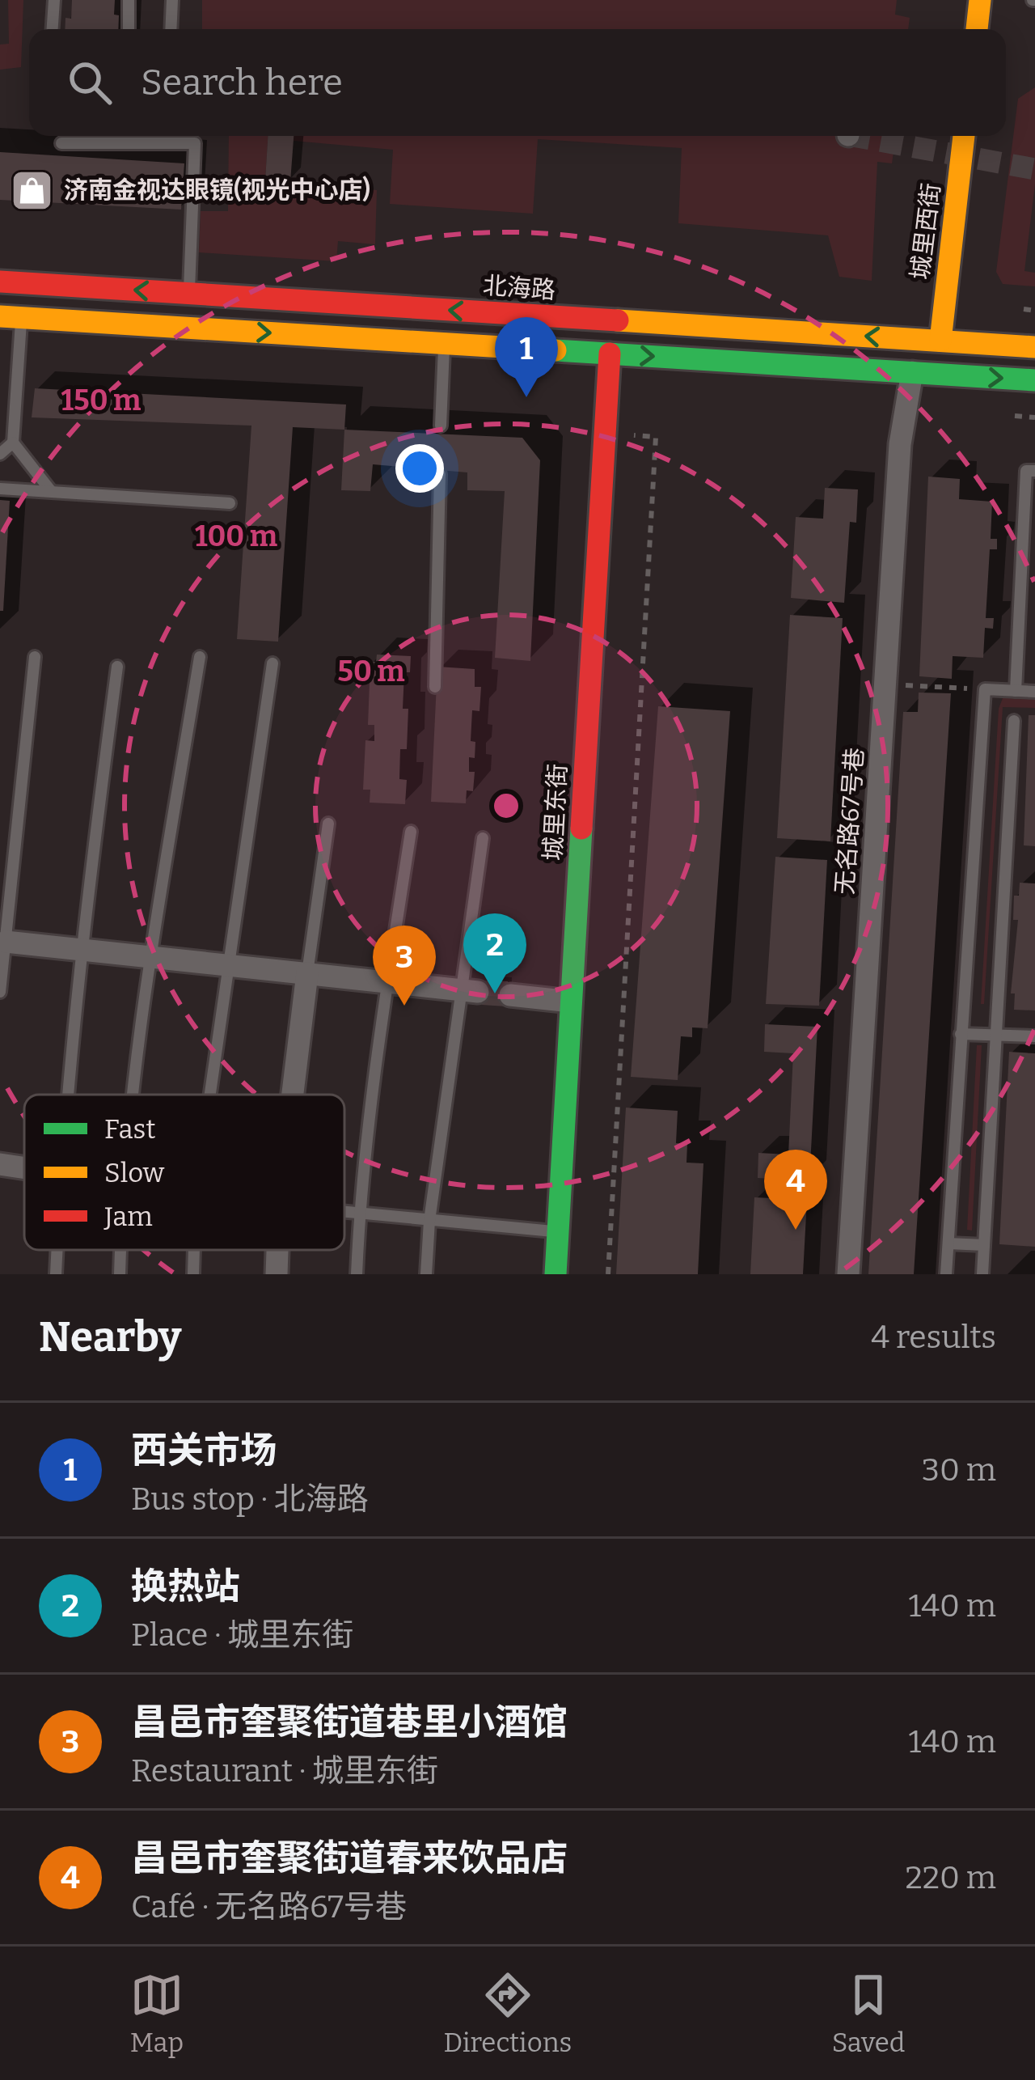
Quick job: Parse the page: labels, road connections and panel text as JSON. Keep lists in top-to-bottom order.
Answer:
{
  "streets": {
    "main road": ["城里西街", "北海路", "城里东街"],
    "street": ["无名路67号巷"]
  },
  "crossings": [
    ["城里西街", "北海路"]
  ],
  "places": {
    "shop": ["济南金视达眼镜(视光中心店)"]
  },
  "legend": ["Fast", "Slow", "Jam"],
  "page": {
    "search": "Search here",
    "pins": [
      "1",
      "2",
      "3",
      "4"
    ],
    "heading": ["Nearby", "4 results"],
    "list": [
      {
        "mark": "1",
        "name": "西关市场",
        "note": "Bus stop · 北海路",
        "value": "30 m"
      },
      {
        "mark": "2",
        "name": "换热站",
        "note": "Place · 城里东街",
        "value": "140 m"
      },
      {
        "mark": "3",
        "name": "昌邑市奎聚街道巷里小酒馆",
        "note": "Restaurant · 城里东街",
        "value": "140 m"
      },
      {
        "mark": "4",
        "name": "昌邑市奎聚街道春来饮品店",
        "note": "Café · 无名路67号巷",
        "value": "220 m"
      }
    ],
    "nav": ["Map", "Directions", "Saved"]
  },
  "rings": ["150 m", "100 m", "50 m"]
}
